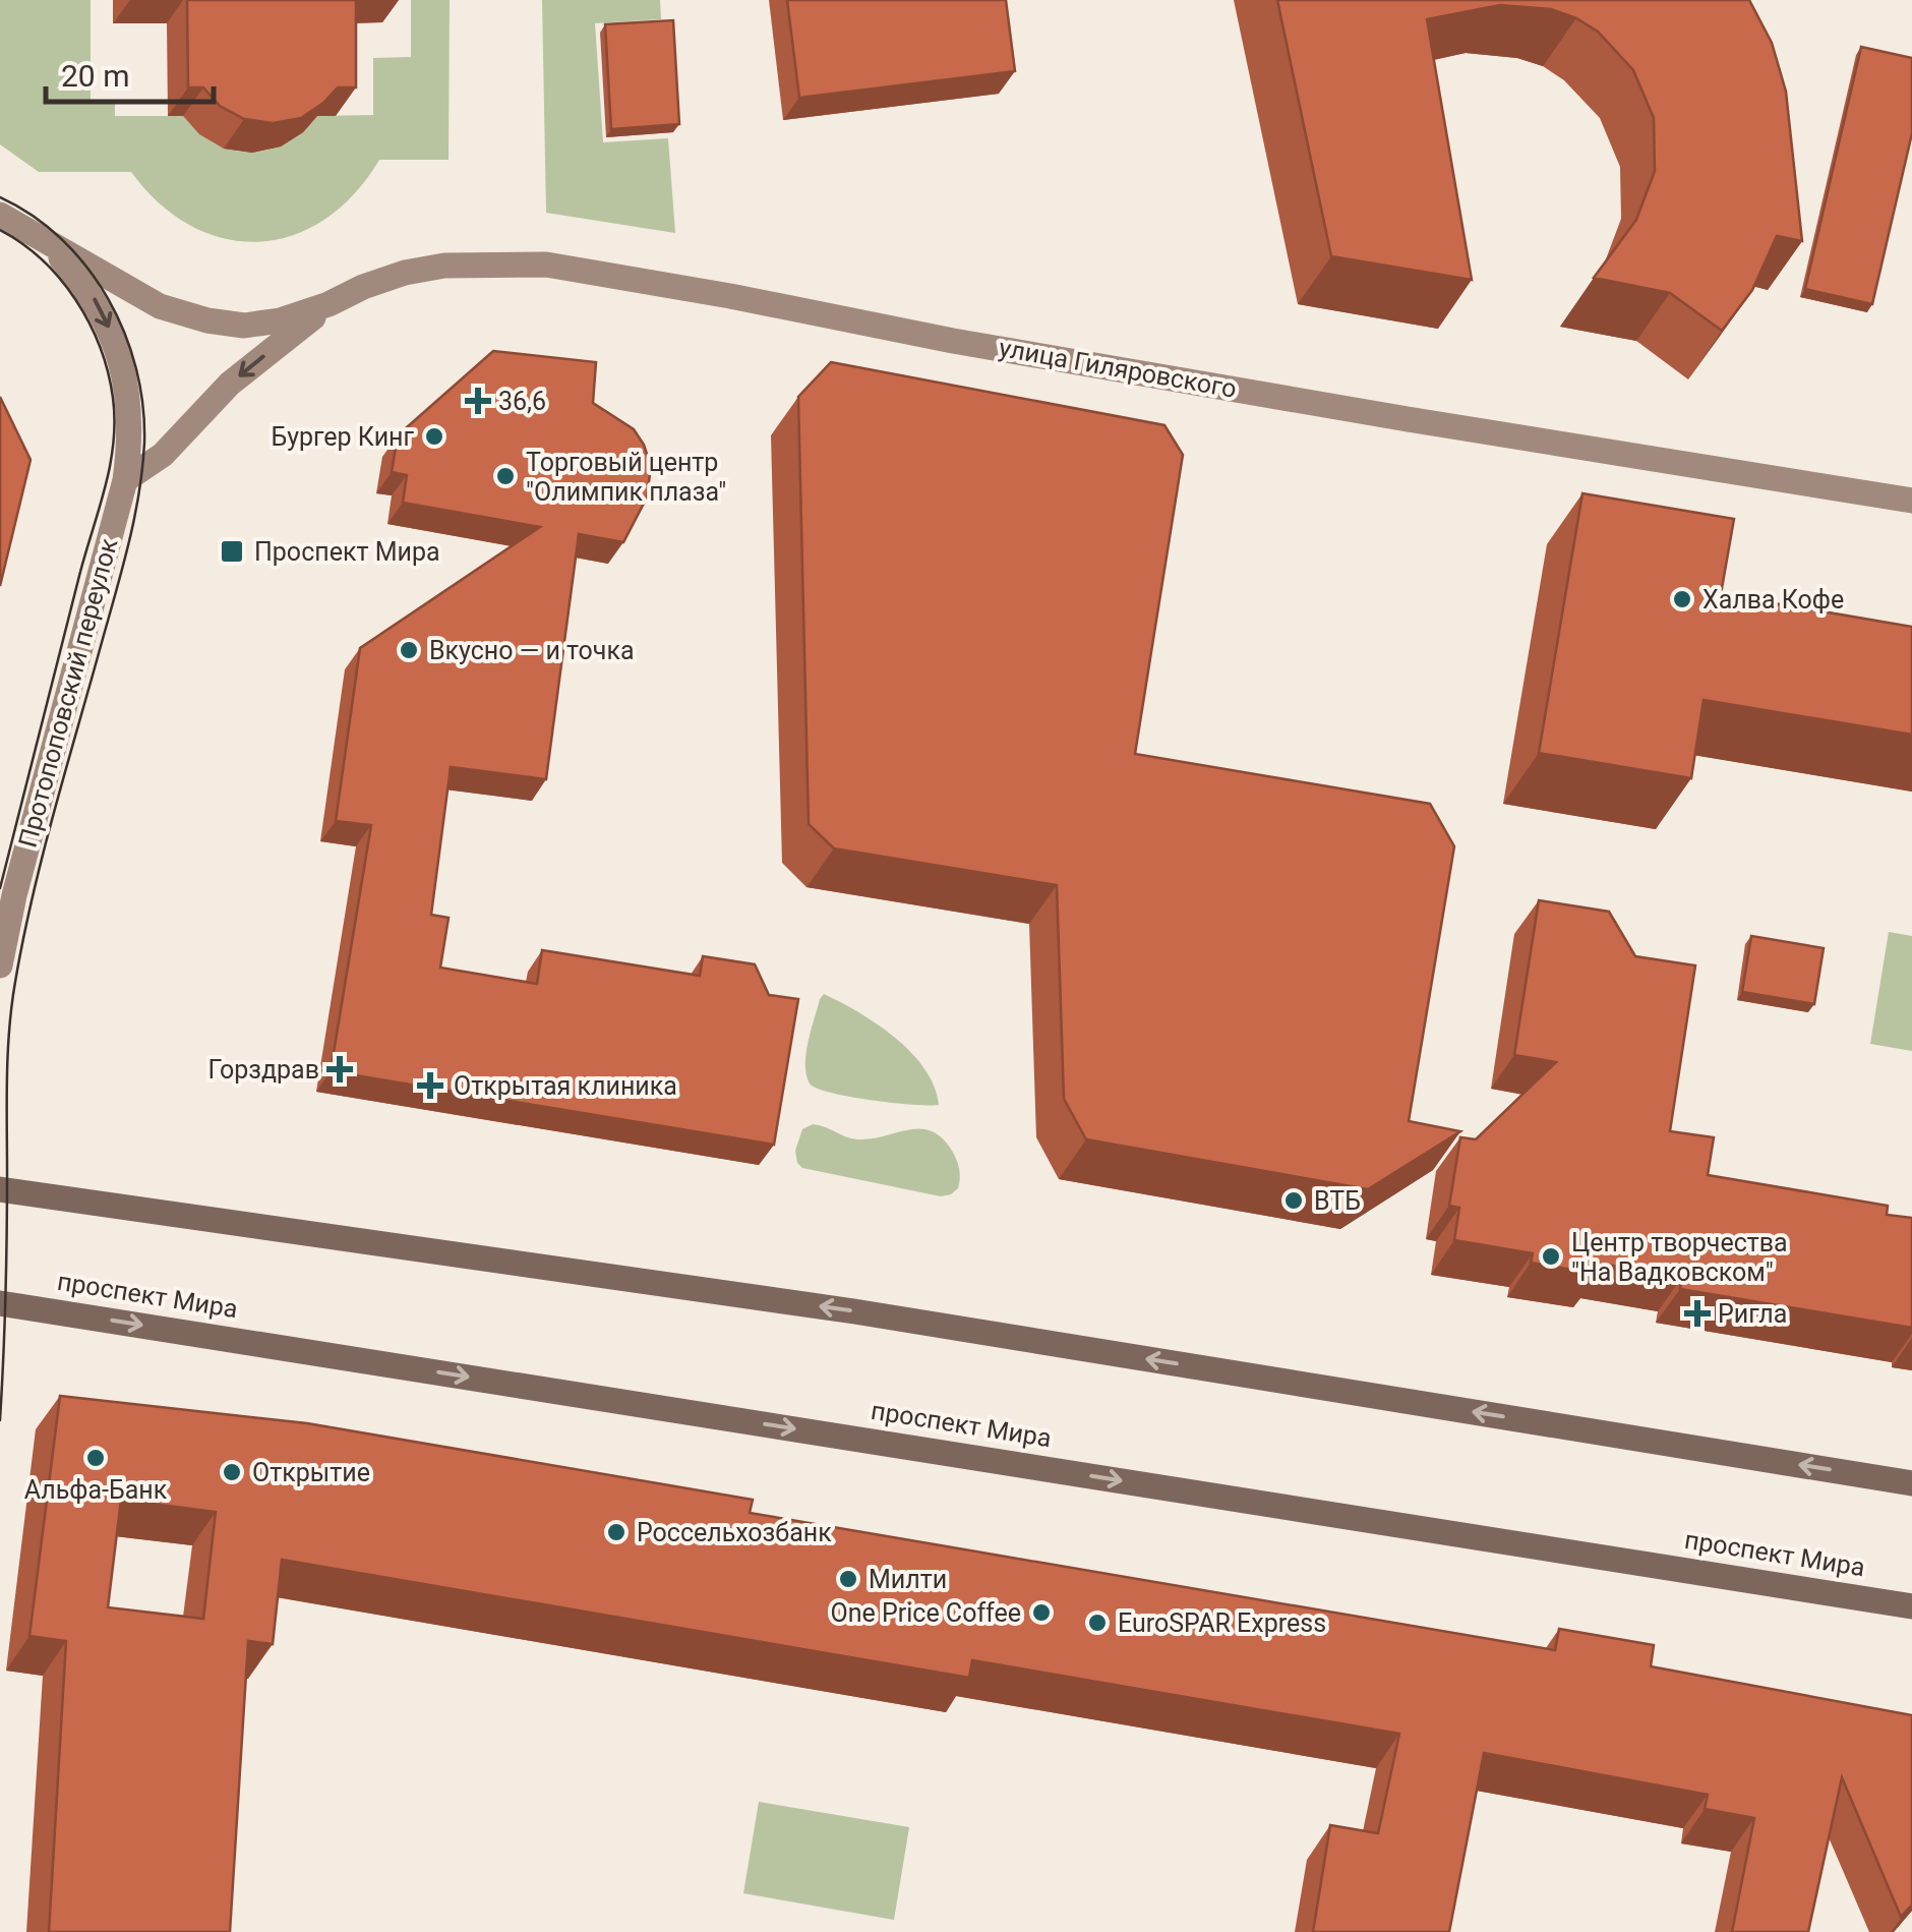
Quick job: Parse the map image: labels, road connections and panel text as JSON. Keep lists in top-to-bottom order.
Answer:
{
  "streets": {
    "main road": ["проспект Мира"],
    "street": ["улица Гиляровского", "Протопоповский переулок"]
  },
  "crossings": [
    ["улица Гиляровского", "Протопоповский переулок"]
  ],
  "places": {
    "health": [
      "36,6",
      "Горздрав",
      "Открытая клиника",
      "Ригла"
    ],
    "other": [
      "Бургер Кинг",
      "Торговый центр \"Олимпик плаза\"",
      "Халва Кофе",
      "Вкусно — и точка",
      "ВТБ",
      "Центр творчества \"На Вадковском\"",
      "Альфа-Банк",
      "Открытие",
      "Россельхозбанк",
      "Милти",
      "One Price Coffee",
      "EuroSPAR Express"
    ],
    "transit": ["Проспект Мира"]
  },
  "scale_bar": "20 m"
}
